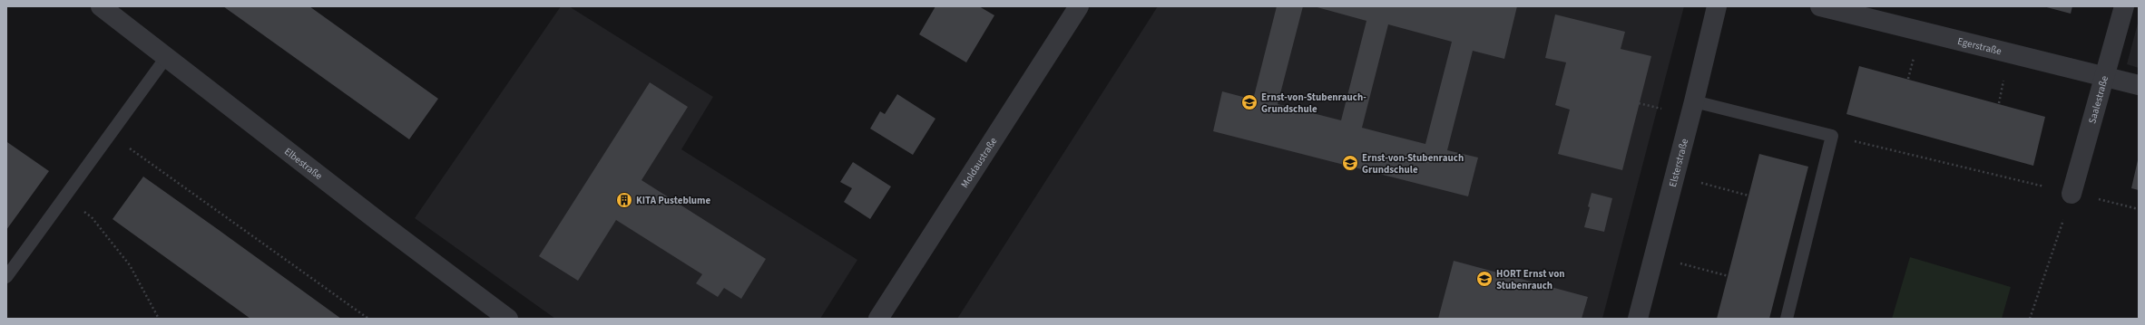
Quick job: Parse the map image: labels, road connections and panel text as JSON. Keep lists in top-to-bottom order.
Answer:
{
  "streets": {
    "street": [
      "Egerstraße",
      "Saalestraße",
      "Elbestraße",
      "Moldaustraße",
      "Elsterstraße"
    ]
  },
  "crossings": [
    ["Egerstraße", "Saalestraße"]
  ],
  "places": {
    "school or university": ["Ernst-von-Stubenrauch- Grundschule", "Ernst-von-Stubenrauch Grundschule", "HORT Ernst von Stubenrauch"],
    "building": ["KITA Pusteblume"]
  }
}
